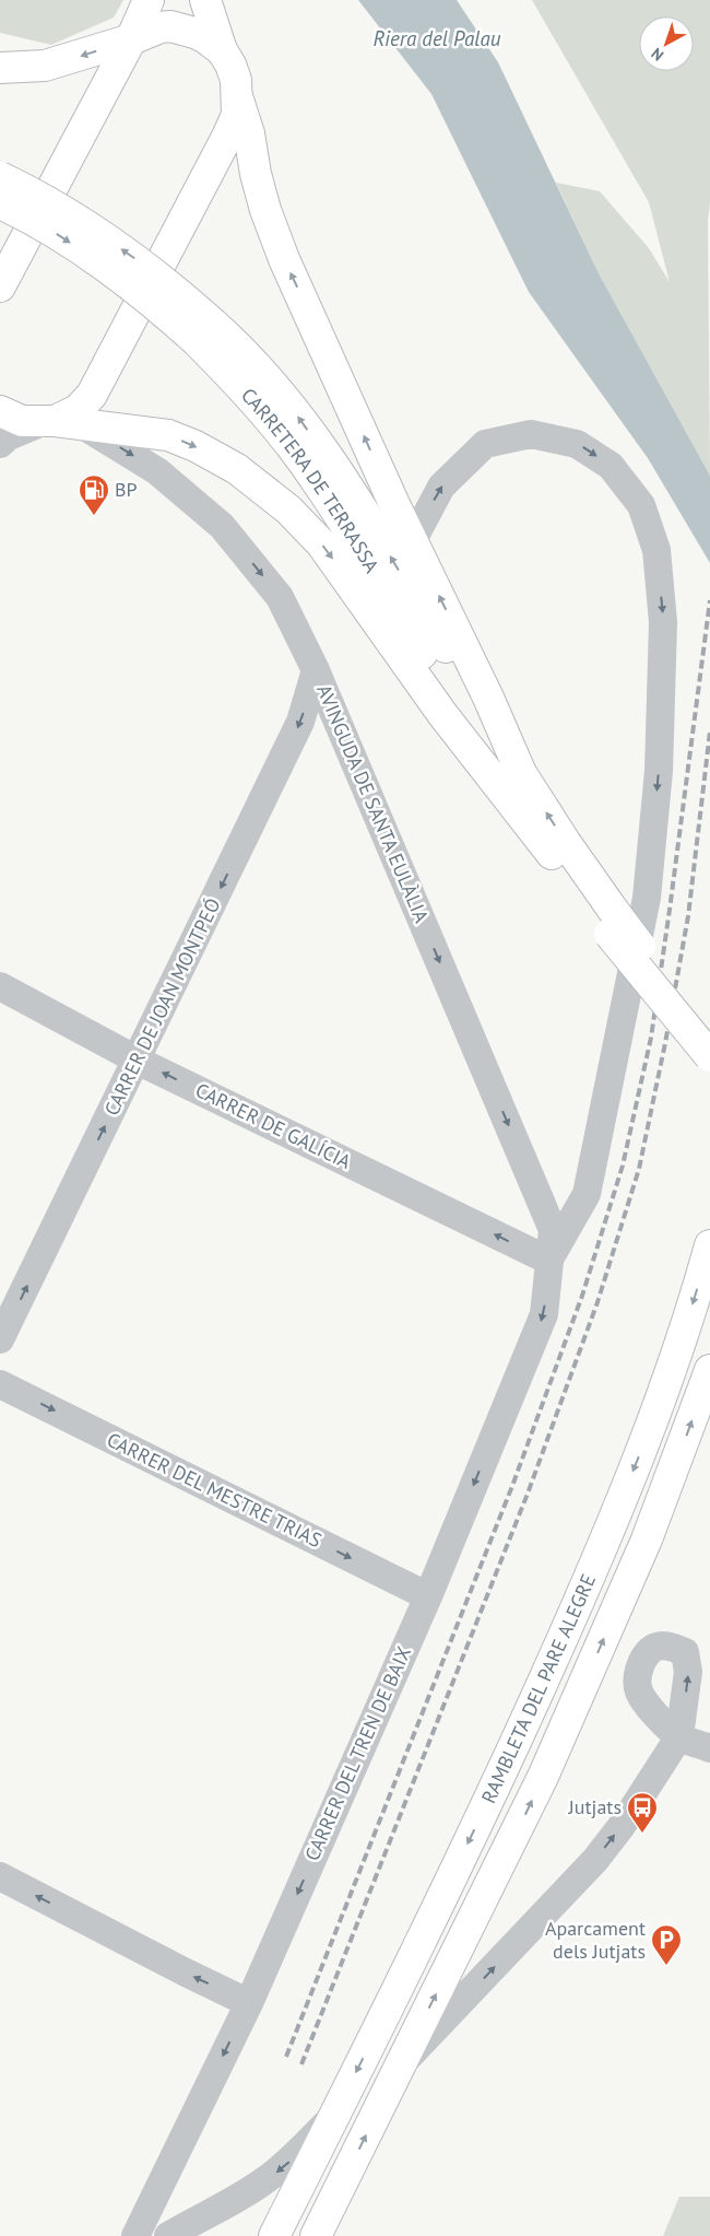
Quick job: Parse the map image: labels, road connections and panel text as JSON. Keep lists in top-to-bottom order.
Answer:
{
  "streets": {
    "main road": ["CARRETERA DE TERRASSA", "RAMBLETA DEL PARE ALEGRE"],
    "street": [
      "AVINGUDA DE SANTA EULÀLIA",
      "CARRER DE JOAN MONTPEÓ",
      "CARRER DE GALÍCIA",
      "CARRER DEL MESTRE TRIAS",
      "CARRER DEL TREN DE BAIX"
    ]
  },
  "crossings": [
    ["AVINGUDA DE SANTA EULÀLIA", "CARRER DE JOAN MONTPEÓ"],
    ["AVINGUDA DE SANTA EULÀLIA", "CARRER DE GALÍCIA"],
    ["AVINGUDA DE SANTA EULÀLIA", "CARRER DEL TREN DE BAIX"],
    ["CARRER DE JOAN MONTPEÓ", "CARRER DE GALÍCIA"],
    ["CARRER DE GALÍCIA", "CARRER DEL TREN DE BAIX"],
    ["CARRER DEL MESTRE TRIAS", "CARRER DEL TREN DE BAIX"]
  ],
  "one_way": [
    "AVINGUDA DE SANTA EULÀLIA",
    "CARRER DE GALÍCIA",
    "CARRER DEL MESTRE TRIAS",
    "CARRER DEL TREN DE BAIX"
  ],
  "water": ["Riera del Palau"],
  "places": {
    "fuel station": ["BP"],
    "bus stop": ["Jutjats"],
    "parking": ["Aparcament dels Jutjats"]
  },
  "north": "bottom left"
}
